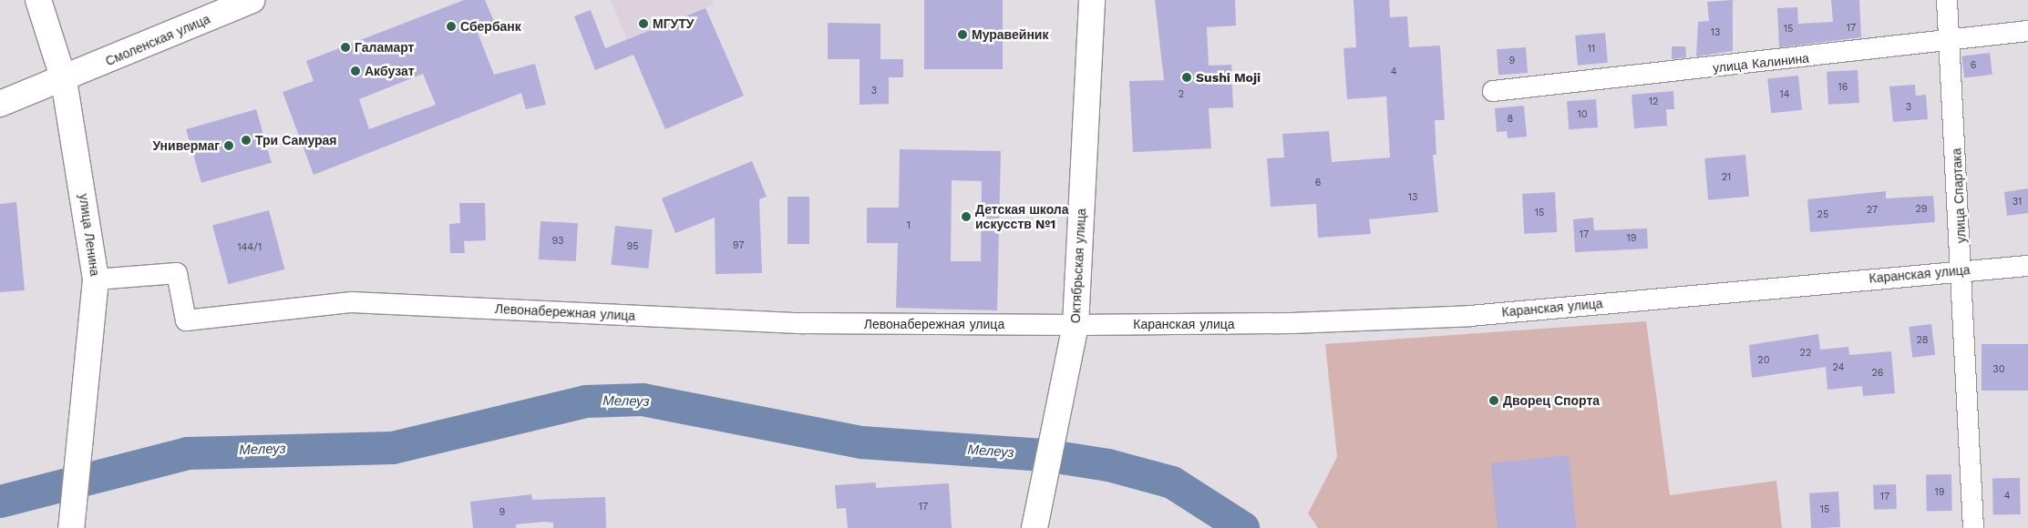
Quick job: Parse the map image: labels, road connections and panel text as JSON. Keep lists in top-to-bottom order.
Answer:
{
  "streets": {
    "main road": ["Смоленская улица", "улица Ленина", "Октябрьская улица"],
    "street": [
      "улица Калинина",
      "улица Спартака",
      "Каранская улица",
      "Левонабережная улица"
    ]
  },
  "crossings": [
    ["Смоленская улица", "улица Ленина"],
    ["улица Калинина", "улица Спартака"],
    ["улица Спартака", "Каранская улица"],
    ["улица Ленина", "Левонабережная улица"],
    ["Октябрьская улица", "Каранская улица"],
    ["Октябрьская улица", "Левонабережная улица"],
    ["Каранская улица", "Левонабережная улица"]
  ],
  "water": ["Мелеуз"],
  "places": [
    "МГУТУ",
    "Сбербанк",
    "Муравейник",
    "Галамарт",
    "Акбузат",
    "Sushi Moji",
    "Три Самурая",
    "Универмаг",
    "Детская школа искусств №1",
    "Дворец Спорта"
  ],
  "house_numbers": [
    "17",
    "15",
    "13",
    "11",
    "9",
    "6",
    "4",
    "16",
    "3",
    "2",
    "14",
    "12",
    "3",
    "10",
    "8",
    "21",
    "6",
    "13",
    "31",
    "29",
    "27",
    "15",
    "25",
    "1",
    "17",
    "19",
    "93",
    "97",
    "95",
    "144/1",
    "28",
    "22",
    "20",
    "24",
    "30",
    "26",
    "19",
    "4",
    "17",
    "17",
    "15",
    "9"
  ]
}
